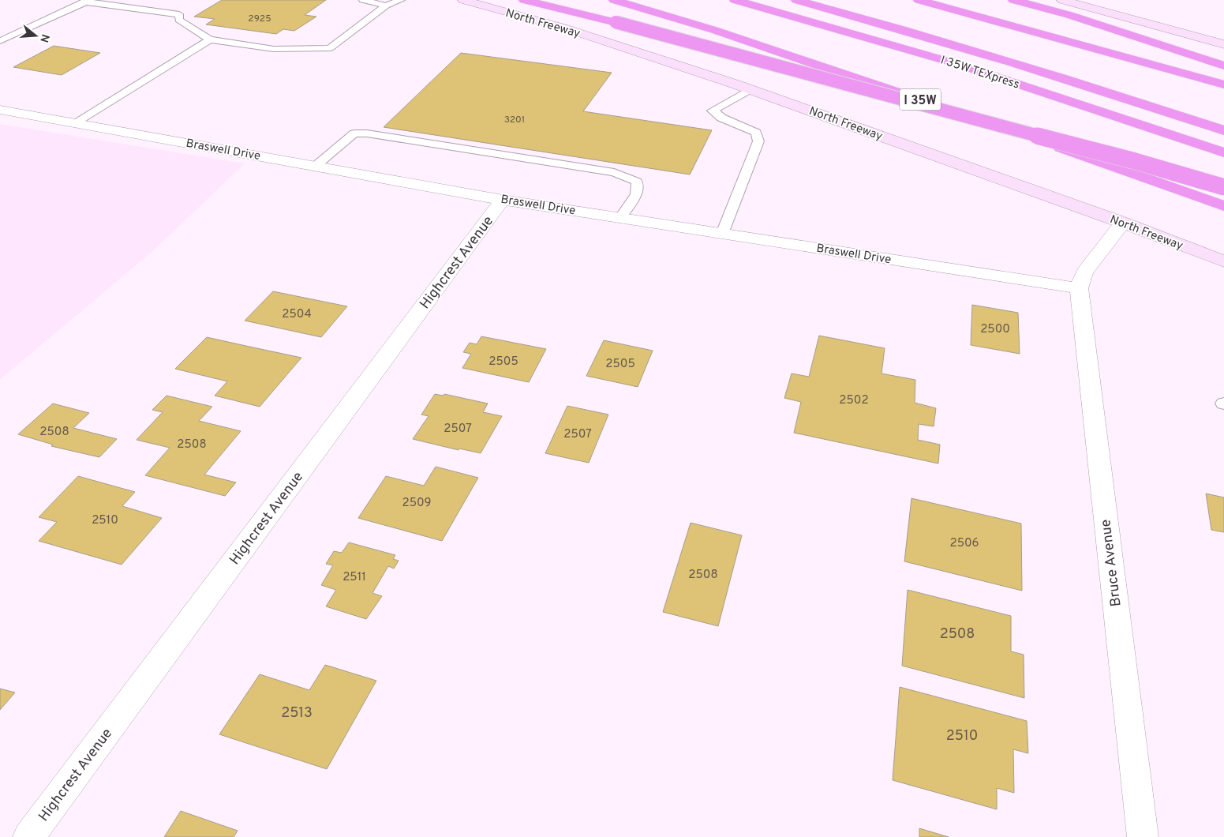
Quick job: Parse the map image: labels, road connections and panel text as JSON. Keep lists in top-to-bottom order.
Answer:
{
  "streets": {
    "highway": ["I 35W TEXpress", "I 35W"],
    "main road": ["North Freeway"],
    "street": ["Braswell Drive", "Highcrest Avenue", "Bruce Avenue"]
  },
  "crossings": [
    ["Braswell Drive", "Highcrest Avenue"],
    ["Braswell Drive", "Bruce Avenue"]
  ],
  "house_numbers": [
    "2925",
    "3201",
    "2504",
    "2500",
    "2505",
    "2505",
    "2502",
    "2507",
    "2508",
    "2507",
    "2508",
    "2509",
    "2510",
    "2506",
    "2508",
    "2511",
    "2508",
    "2513",
    "2510"
  ],
  "north": "right"
}
